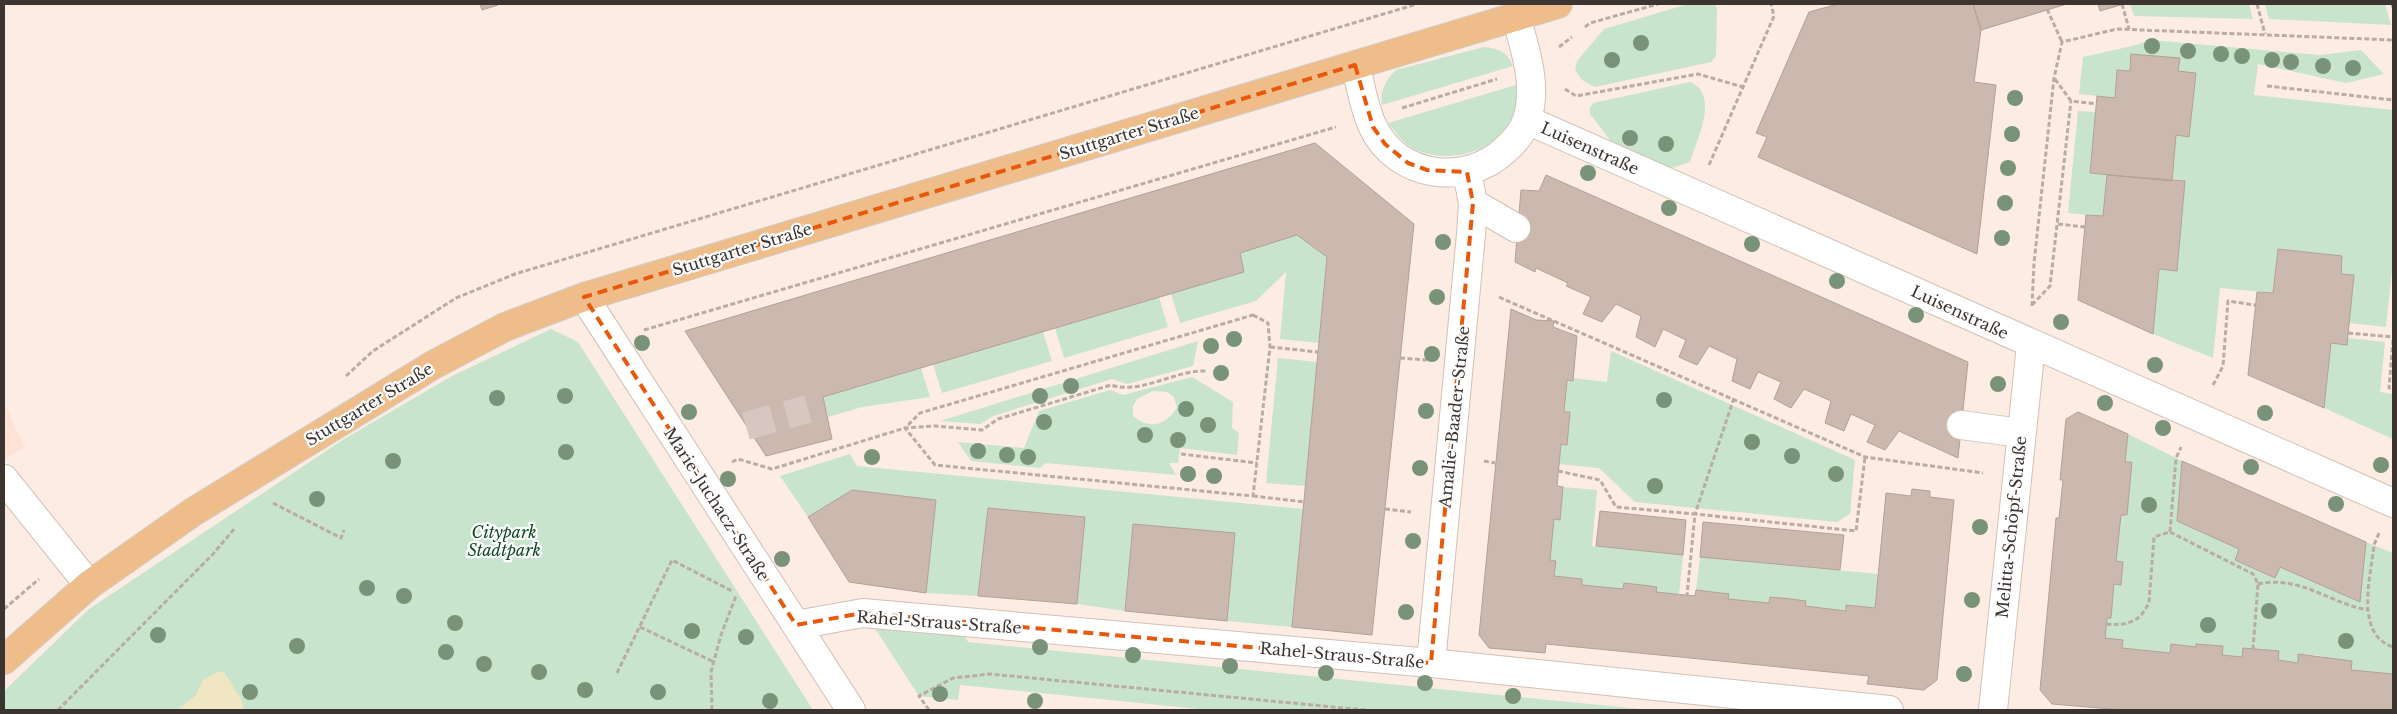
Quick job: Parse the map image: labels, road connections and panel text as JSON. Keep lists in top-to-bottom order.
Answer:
{
  "streets": {
    "main road": ["Stuttgarter Straße"],
    "street": [
      "Luisenstraße",
      "Amalie-Baader-Straße",
      "Marie-Juchacz-Straße",
      "Melitta-Schöpf-Straße",
      "Rahel-Straus-Straße"
    ]
  },
  "crossings": [
    ["Stuttgarter Straße", "Luisenstraße"],
    ["Stuttgarter Straße", "Marie-Juchacz-Straße"],
    ["Luisenstraße", "Amalie-Baader-Straße"],
    ["Luisenstraße", "Melitta-Schöpf-Straße"],
    ["Amalie-Baader-Straße", "Rahel-Straus-Straße"],
    ["Marie-Juchacz-Straße", "Rahel-Straus-Straße"]
  ],
  "parks": ["Citypark Stadtpark"]
}
